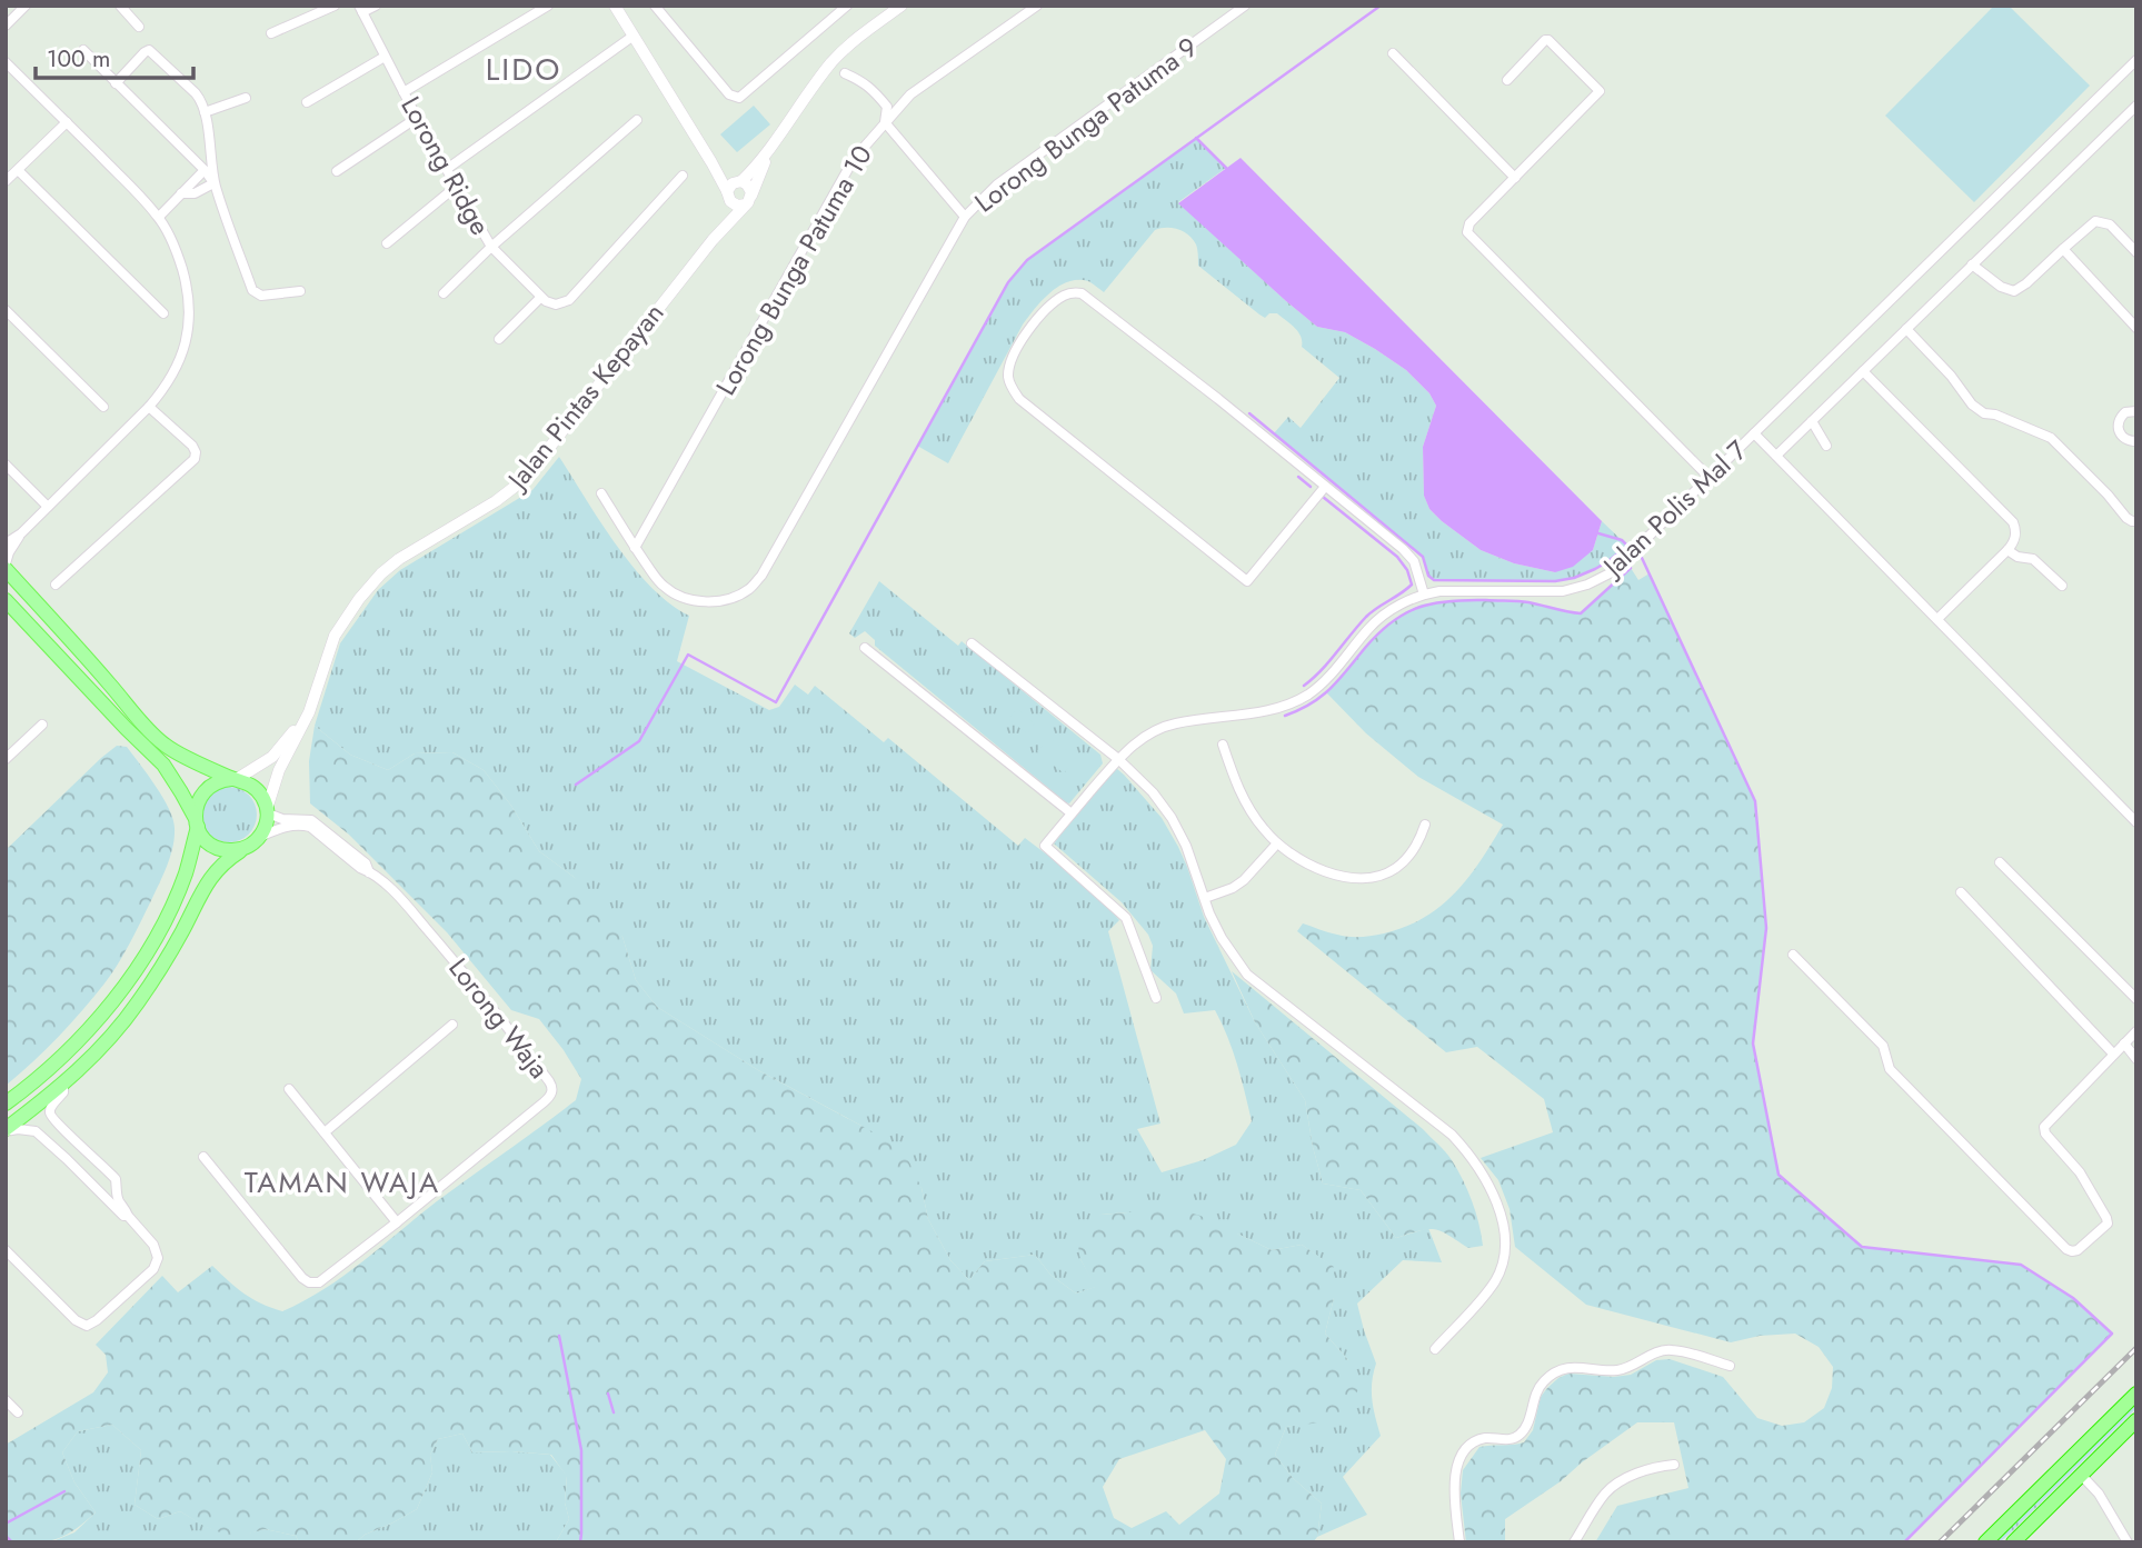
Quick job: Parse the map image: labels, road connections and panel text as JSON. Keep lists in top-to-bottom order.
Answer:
{
  "streets": {
    "street": [
      "Lorong Bunga Patuma 9",
      "Lorong Ridge",
      "Lorong Bunga Patuma 10",
      "Jalan Pintas Kepayan",
      "Jalan Polis Mal 7",
      "Lorong Waja"
    ]
  },
  "crossings": [
    ["Lorong Bunga Patuma 9", "Lorong Bunga Patuma 10"],
    ["Jalan Pintas Kepayan", "Lorong Waja"]
  ],
  "districts": ["LIDO", "TAMAN WAJA"],
  "scale_bar": "100 m"
}
